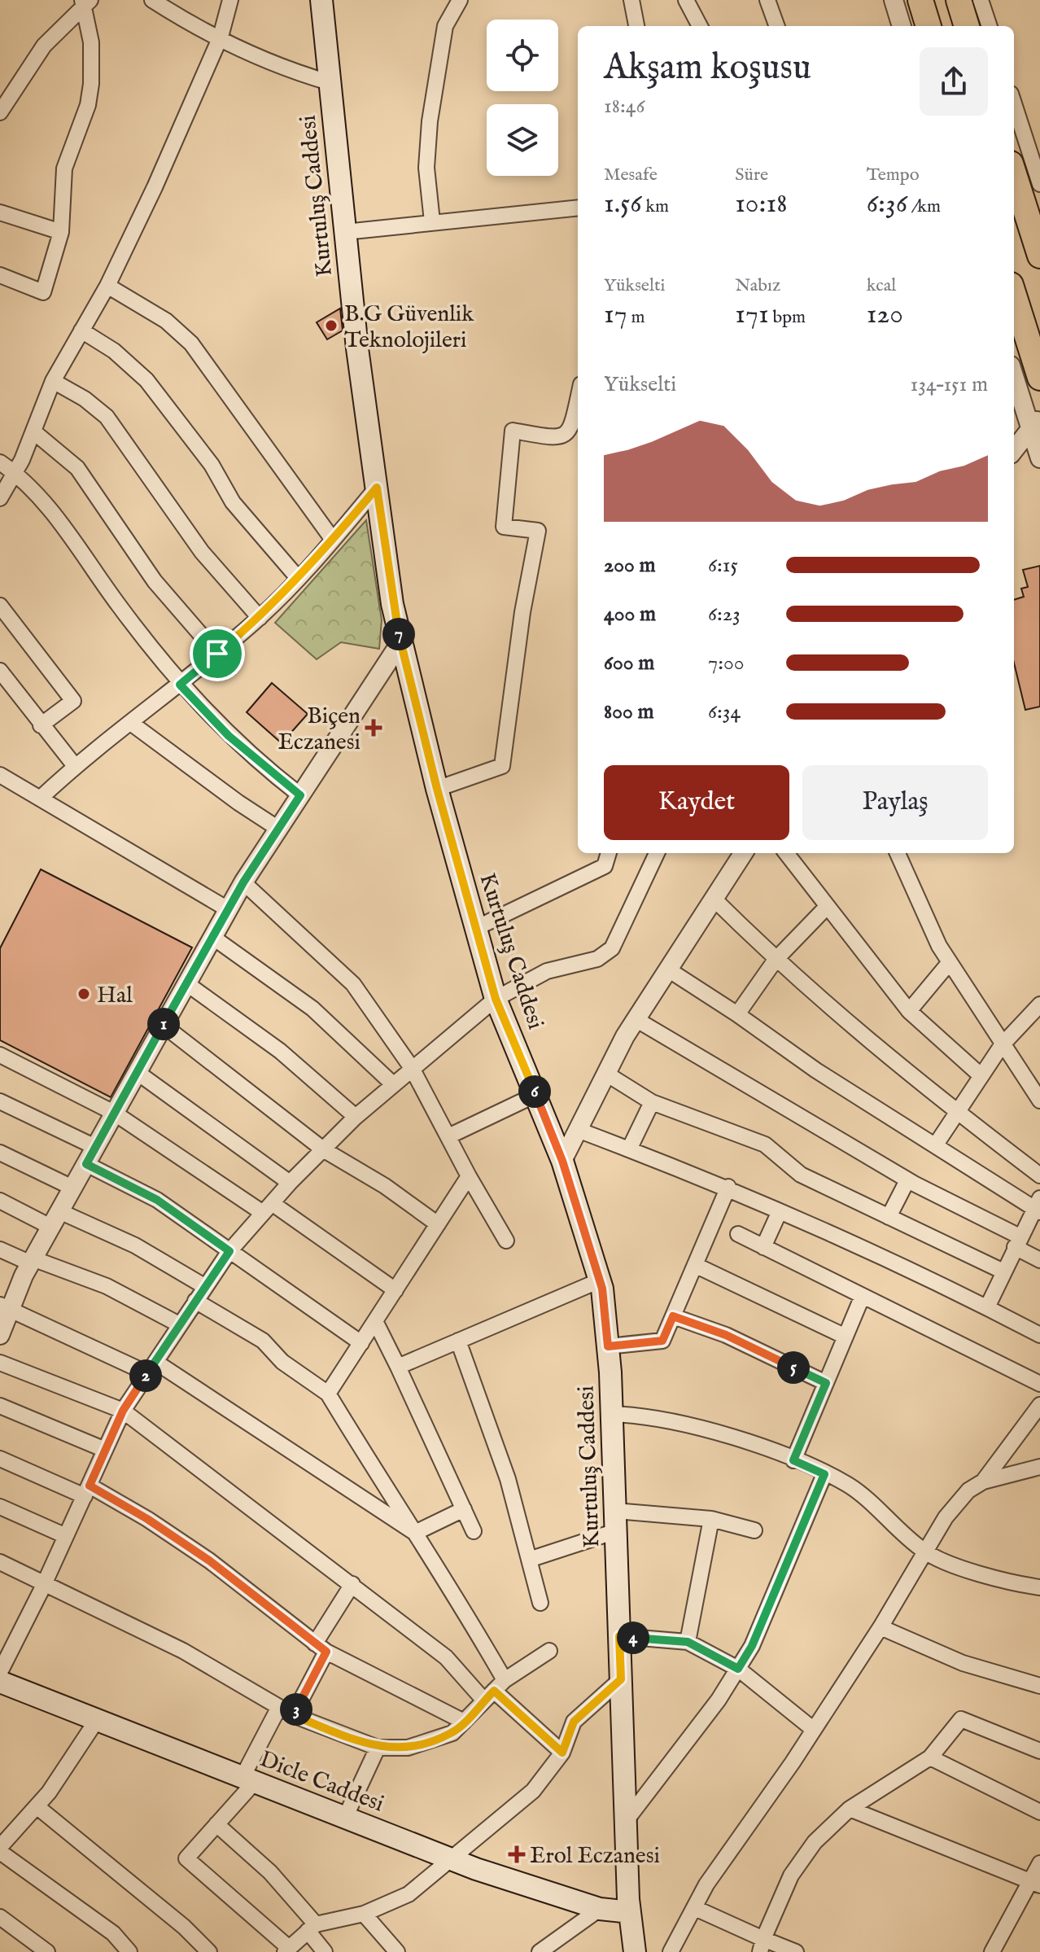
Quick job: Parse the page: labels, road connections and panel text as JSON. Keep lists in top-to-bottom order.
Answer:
{
  "streets": {
    "main road": ["Kurtuluş Caddesi", "Dicle Caddesi"]
  },
  "crossings": [
    ["Kurtuluş Caddesi", "Dicle Caddesi"]
  ],
  "places": {
    "other": ["B.G Güvenlik Teknolojileri", "Hal"],
    "health": ["Biçen Eczanesi", "Erol Eczanesi"]
  },
  "page": {
    "heading": ["Akşam koşusu", "18:46"],
    "stats": [
      ["Mesafe", "1.56 km"],
      ["Süre", "10:18"],
      ["Tempo", "6:36 /km"],
      ["Yükselti", "17 m"],
      ["Nabız", "171 bpm"],
      ["kcal", "120"]
    ],
    "chart": ["Yükselti", "134–151 m"],
    "list": [
      {
        "name": "200 m",
        "note": "6:15"
      },
      {
        "name": "400 m",
        "note": "6:23"
      },
      {
        "name": "600 m",
        "note": "7:00"
      },
      {
        "name": "800 m",
        "note": "6:34"
      }
    ],
    "pins": [
      "7",
      "1",
      "6",
      "5",
      "2",
      "4",
      "3"
    ],
    "buttons": ["Kaydet", "Paylaş"]
  }
}
